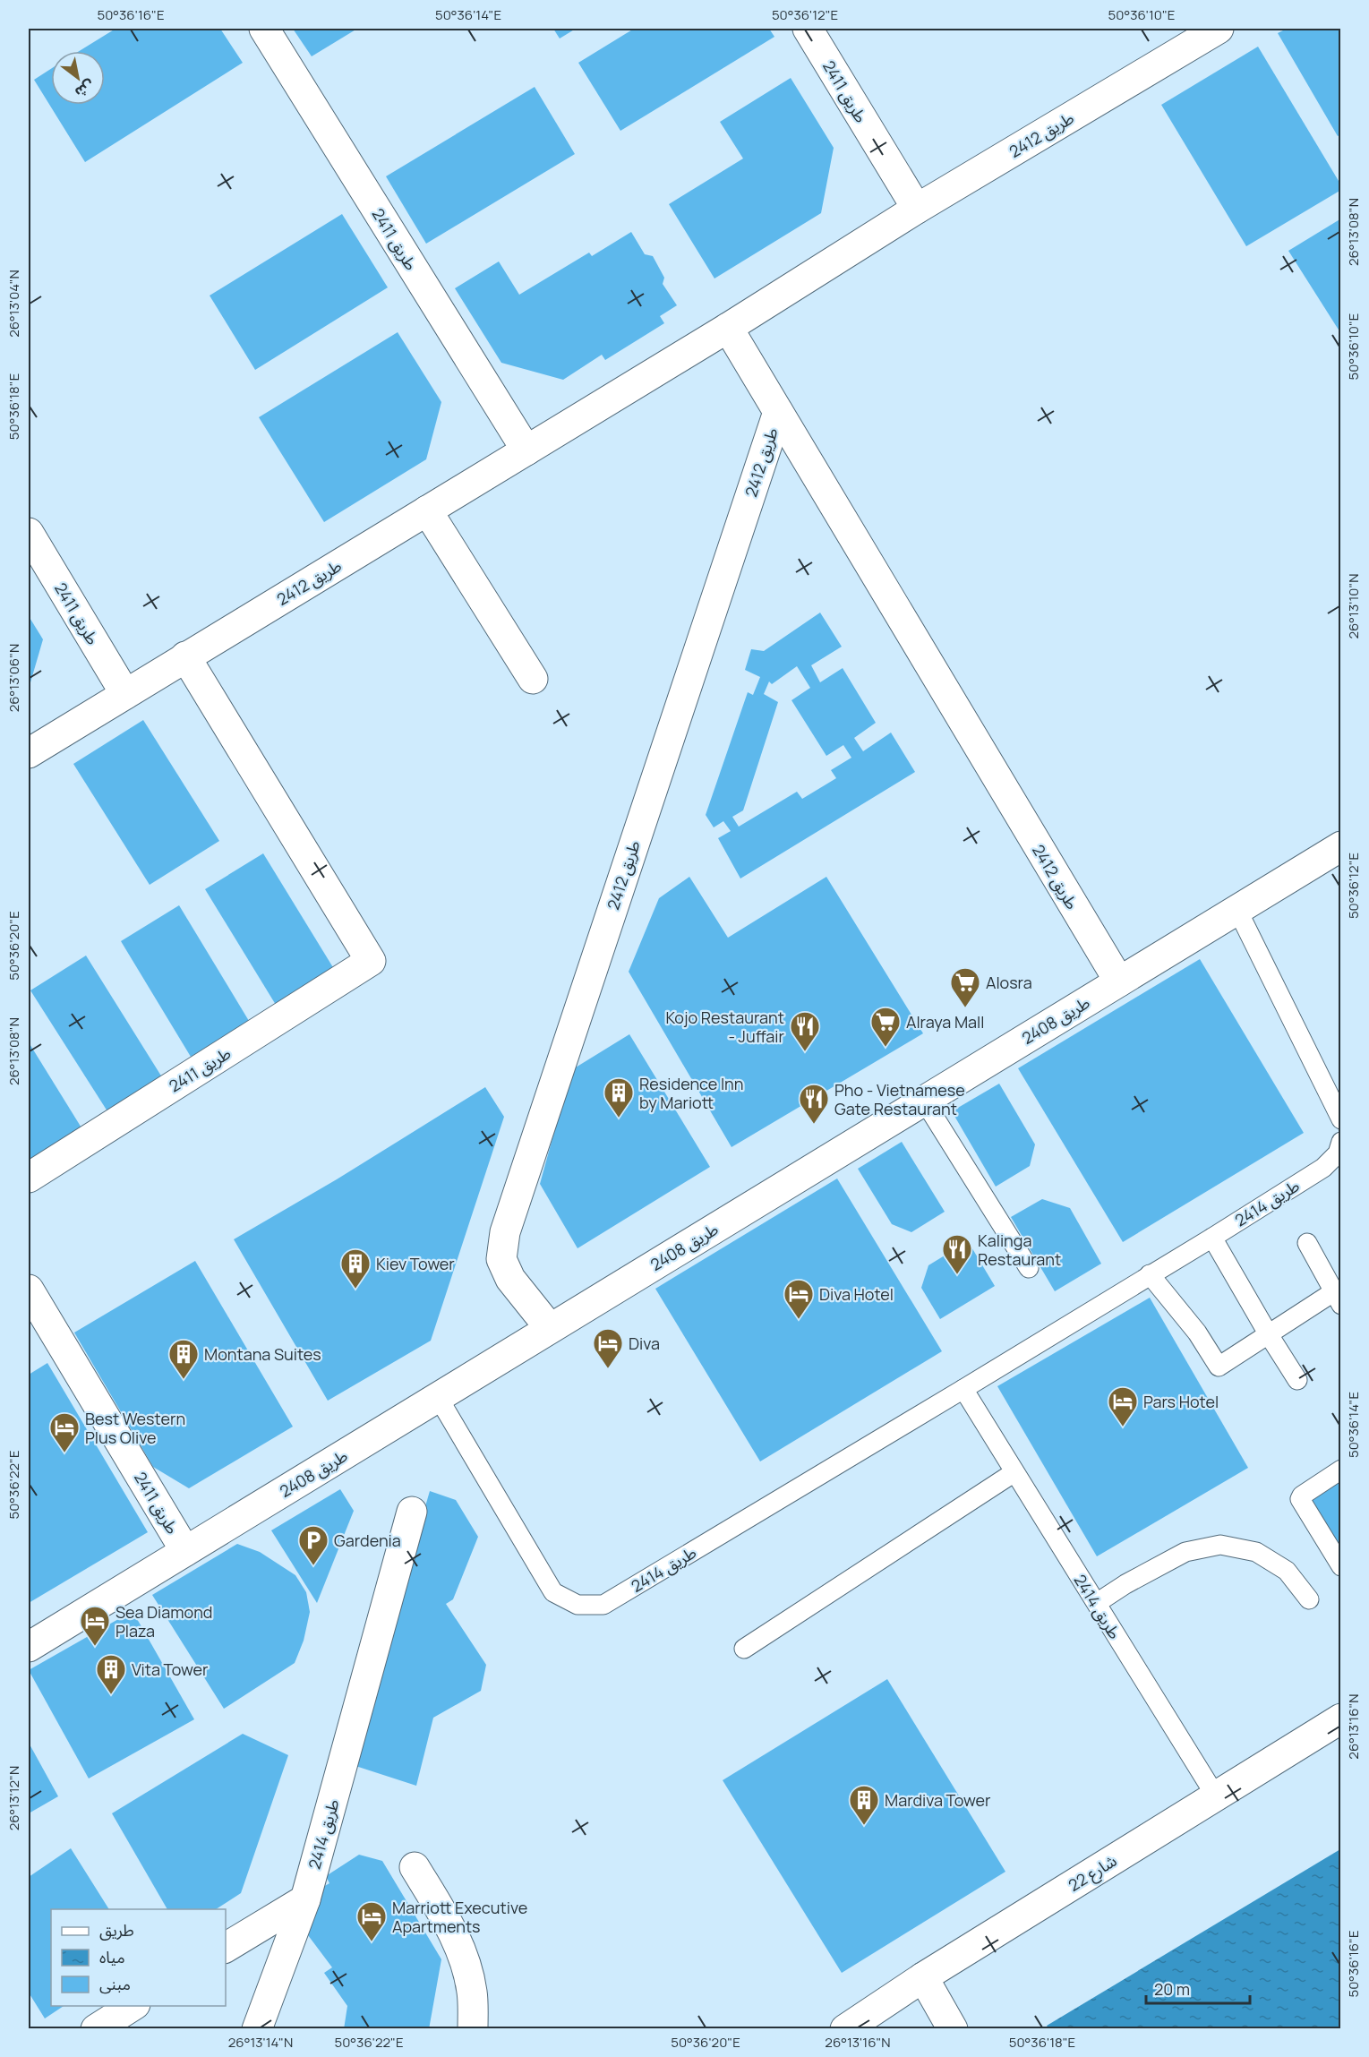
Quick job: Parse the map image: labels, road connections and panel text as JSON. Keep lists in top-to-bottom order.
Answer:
{
  "streets": {
    "street": [
      "طريق 2411",
      "طريق 2412",
      "طريق 2408",
      "طريق 2414",
      "شارع 22"
    ]
  },
  "crossings": [
    ["طريق 2411", "طريق 2412"],
    ["طريق 2411", "طريق 2408"],
    ["طريق 2412", "طريق 2408"],
    ["طريق 2408", "طريق 2414"],
    ["طريق 2414", "شارع 22"]
  ],
  "places": {
    "supermarket": ["Alosra", "Alraya Mall"],
    "restaurant": ["Kojo Restaurant - Juffair", "Pho - Vietnamese Gate Restaurant", "Kalinga Restaurant"],
    "building": [
      "Residence Inn by Mariott",
      "Kiev Tower",
      "Montana Suites",
      "Vita Tower",
      "Mardiva Tower"
    ],
    "hotel": [
      "Diva Hotel",
      "Diva",
      "Pars Hotel",
      "Best Western Plus Olive",
      "Sea Diamond Plaza",
      "Marriott Executive Apartments"
    ],
    "parking": ["Gardenia"]
  },
  "legend": ["طريق", "مياه", "مبنى"],
  "scale_bar": "20 m",
  "north": "bottom right",
  "coordinates": [
    "50°36'16\"E",
    "50°36'14\"E",
    "50°36'12\"E",
    "50°36'10\"E",
    "26°13'08\"N",
    "26°13'04\"N",
    "50°36'18\"E",
    "26°13'10\"N",
    "26°13'06\"N",
    "50°36'20\"E",
    "50°36'22\"E",
    "26°13'16\"N",
    "26°13'12\"N",
    "26°13'14\"N"
  ]
}
